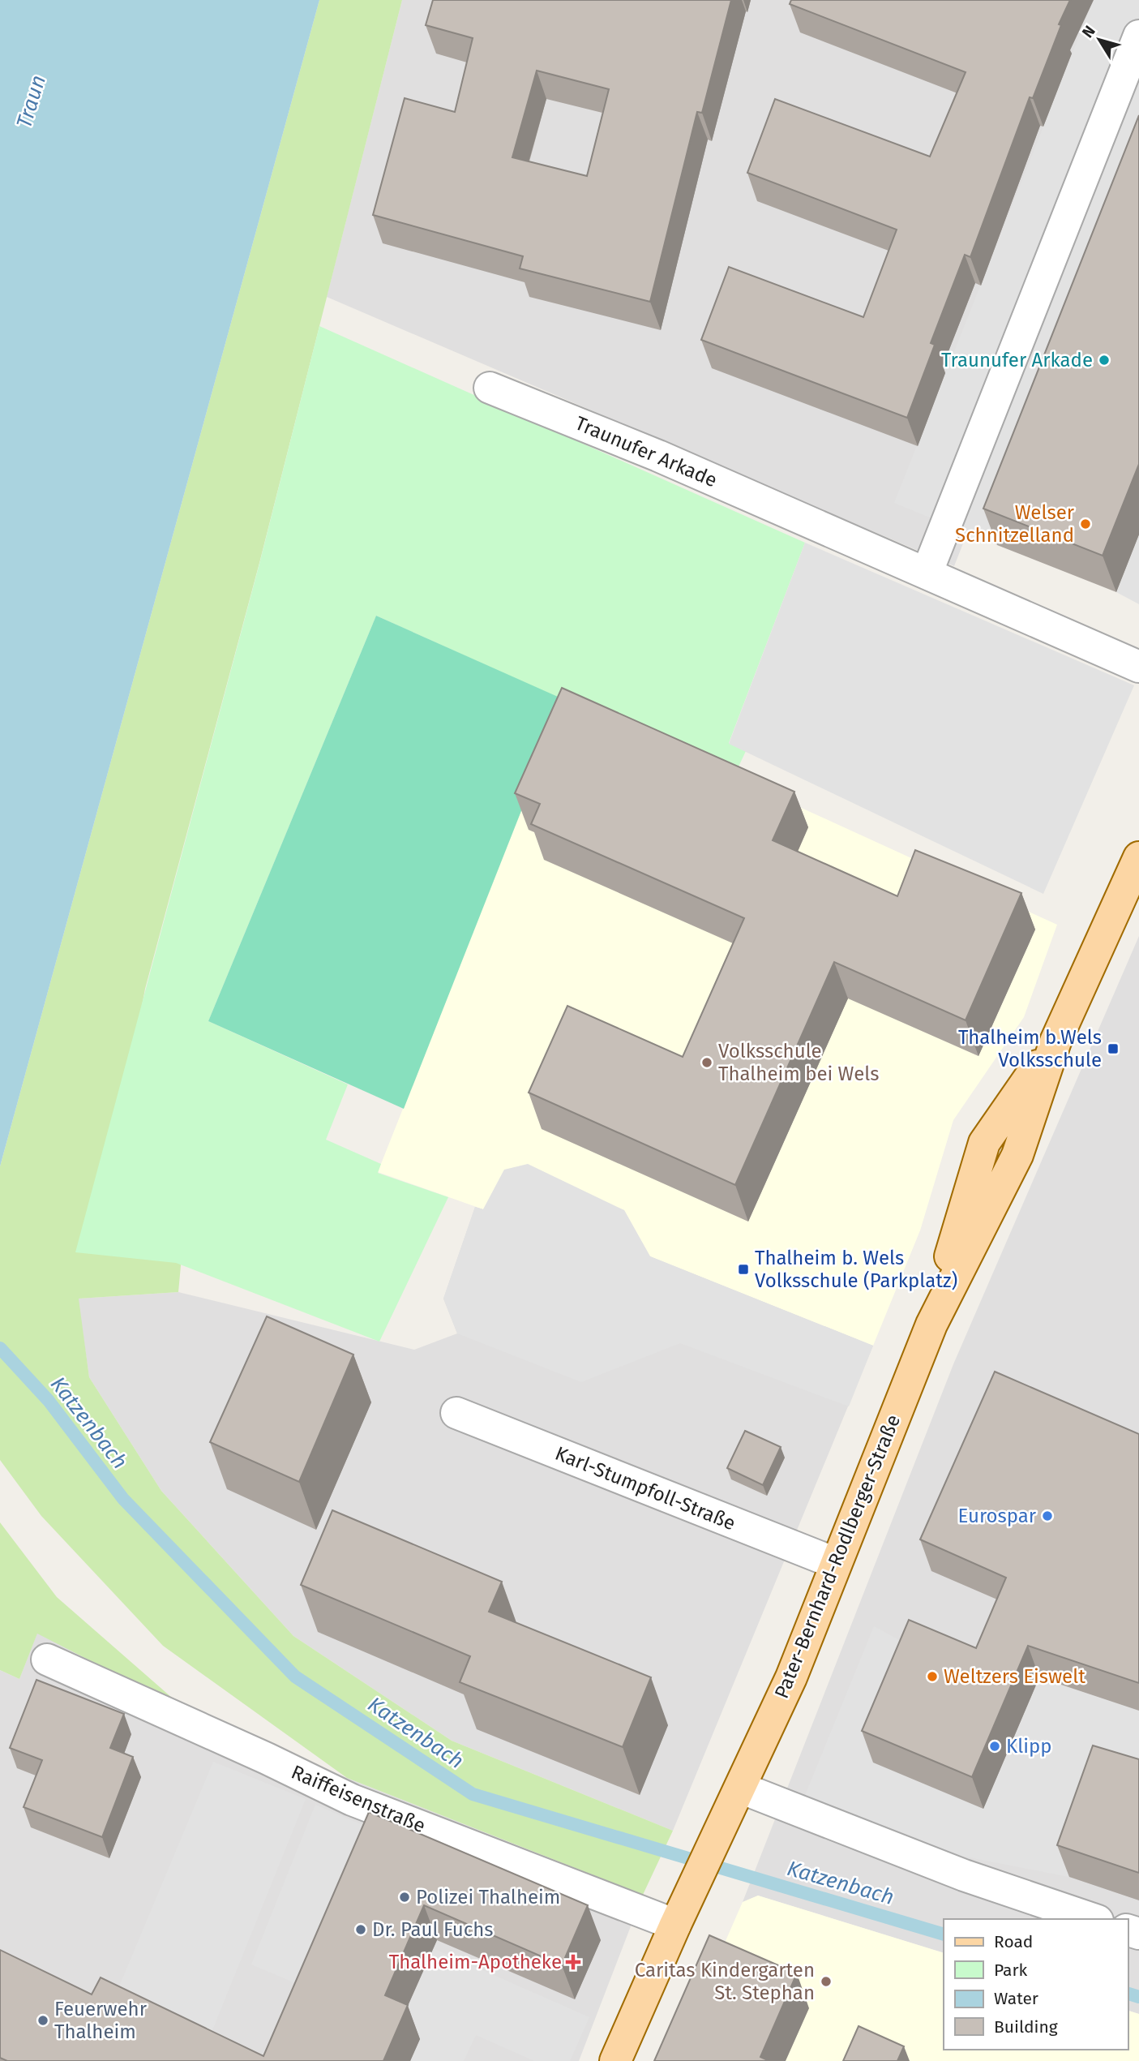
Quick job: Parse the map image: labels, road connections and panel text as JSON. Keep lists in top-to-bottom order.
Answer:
{
  "streets": {
    "main road": ["Pater-Bernhard-Rodlberger-Straße"],
    "street": ["Traunufer Arkade", "Karl-Stumpfoll-Straße", "Raiffeisenstraße"]
  },
  "crossings": [
    ["Karl-Stumpfoll-Straße", "Pater-Bernhard-Rodlberger-Straße"],
    ["Pater-Bernhard-Rodlberger-Straße", "Raiffeisenstraße"]
  ],
  "water": ["Traun", "Katzenbach"],
  "places": {
    "other": [
      "Traunufer Arkade",
      "Welser Schnitzelland",
      "Volksschule Thalheim bei Wels",
      "Eurospar",
      "Weltzers Eiswelt",
      "Klipp",
      "Polizei Thalheim",
      "Dr. Paul Fuchs",
      "Caritas Kindergarten St. Stephan",
      "Feuerwehr Thalheim"
    ],
    "transit": ["Thalheim b.Wels Volksschule", "Thalheim b. Wels Volksschule (Parkplatz)"],
    "health": ["Thalheim-Apotheke"]
  },
  "legend": [
    "Road",
    "Park",
    "Water",
    "Building"
  ],
  "north": "top left"
}
